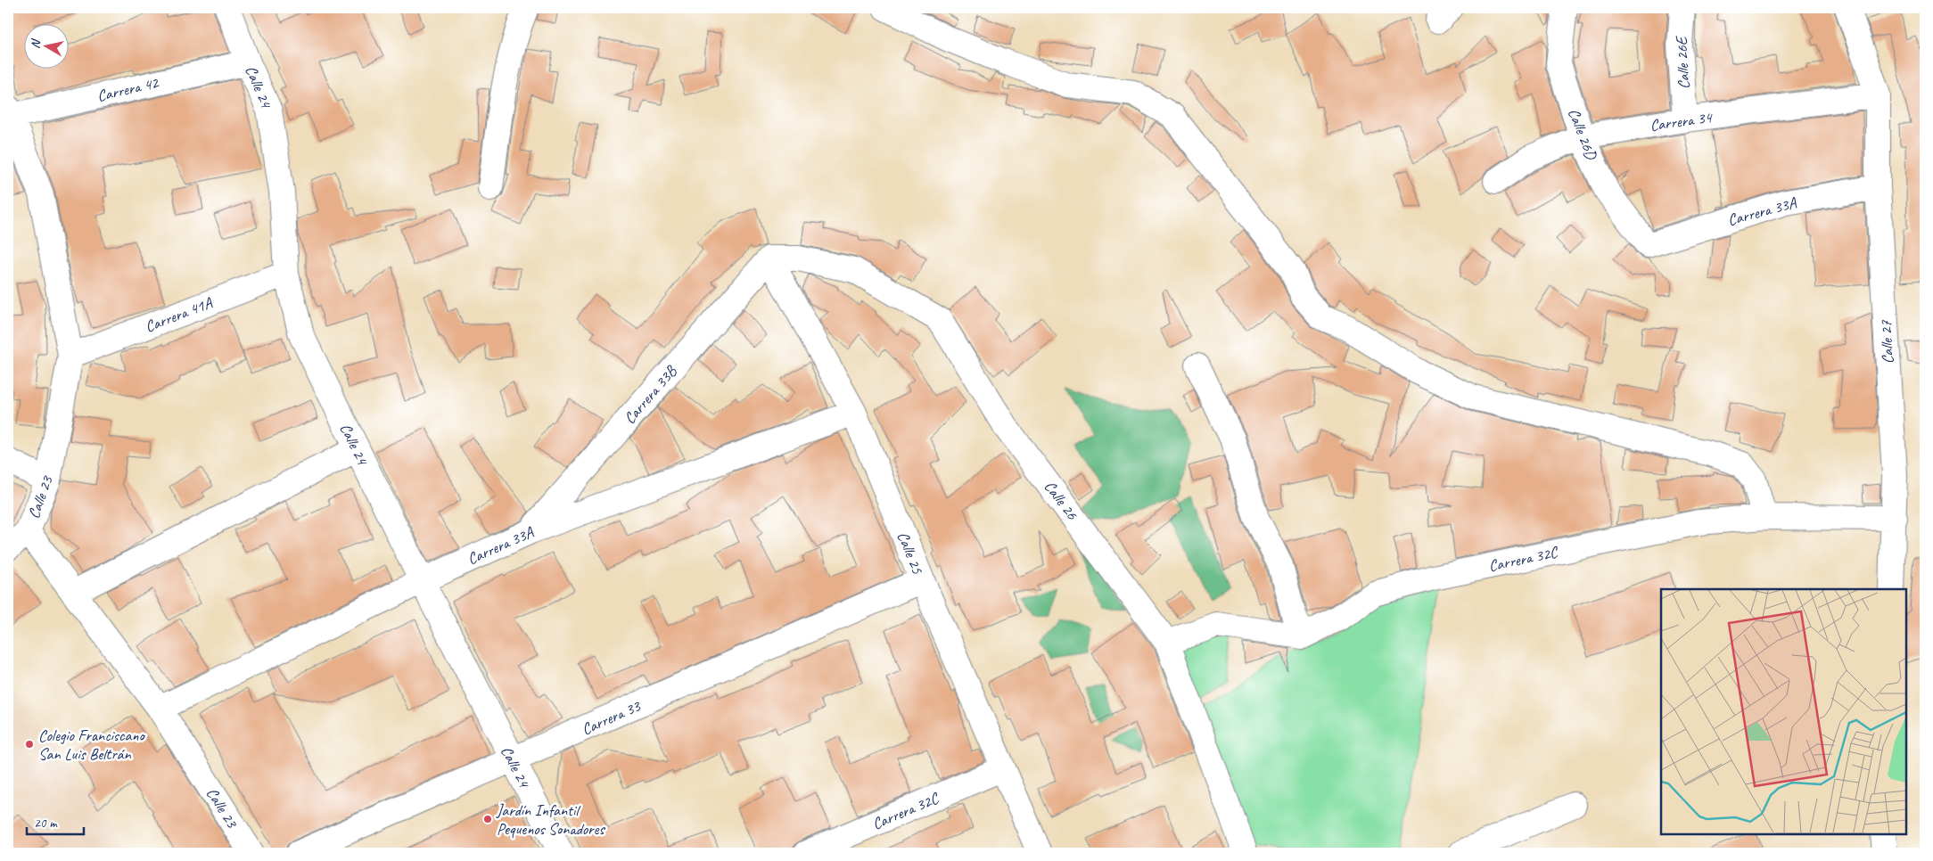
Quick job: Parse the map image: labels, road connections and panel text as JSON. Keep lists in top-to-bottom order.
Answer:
{
  "streets": {
    "street": [
      "Calle 26E",
      "Calle 24",
      "Carrera 42",
      "Carrera 34",
      "Calle 26D",
      "Carrera 33A",
      "Carrera 41A",
      "Calle 27",
      "Carrera 33B",
      "Calle 23",
      "Calle 26",
      "Calle 25",
      "Carrera 32C",
      "Carrera 33"
    ]
  },
  "crossings": [
    ["Calle 26E", "Carrera 34"],
    ["Calle 24", "Carrera 42"],
    ["Calle 24", "Carrera 33A"],
    ["Calle 24", "Carrera 41A"],
    ["Calle 24", "Carrera 33"],
    ["Carrera 42", "Calle 23"],
    ["Carrera 34", "Calle 26D"],
    ["Carrera 34", "Calle 27"],
    ["Calle 26D", "Carrera 33A"],
    ["Carrera 33A", "Calle 27"],
    ["Carrera 33A", "Carrera 33B"],
    ["Carrera 33A", "Calle 23"],
    ["Carrera 33A", "Calle 25"],
    ["Carrera 41A", "Calle 23"],
    ["Calle 27", "Carrera 32C"],
    ["Carrera 33B", "Calle 26"],
    ["Carrera 33B", "Calle 25"],
    ["Calle 26", "Calle 25"],
    ["Calle 25", "Carrera 32C"],
    ["Calle 25", "Carrera 33"]
  ],
  "places": ["Colegio Franciscano San Luis Beltrán", "Jardín Infantil Pequenos Sonadores"],
  "scale_bar": "20 m",
  "north": "left"
}
